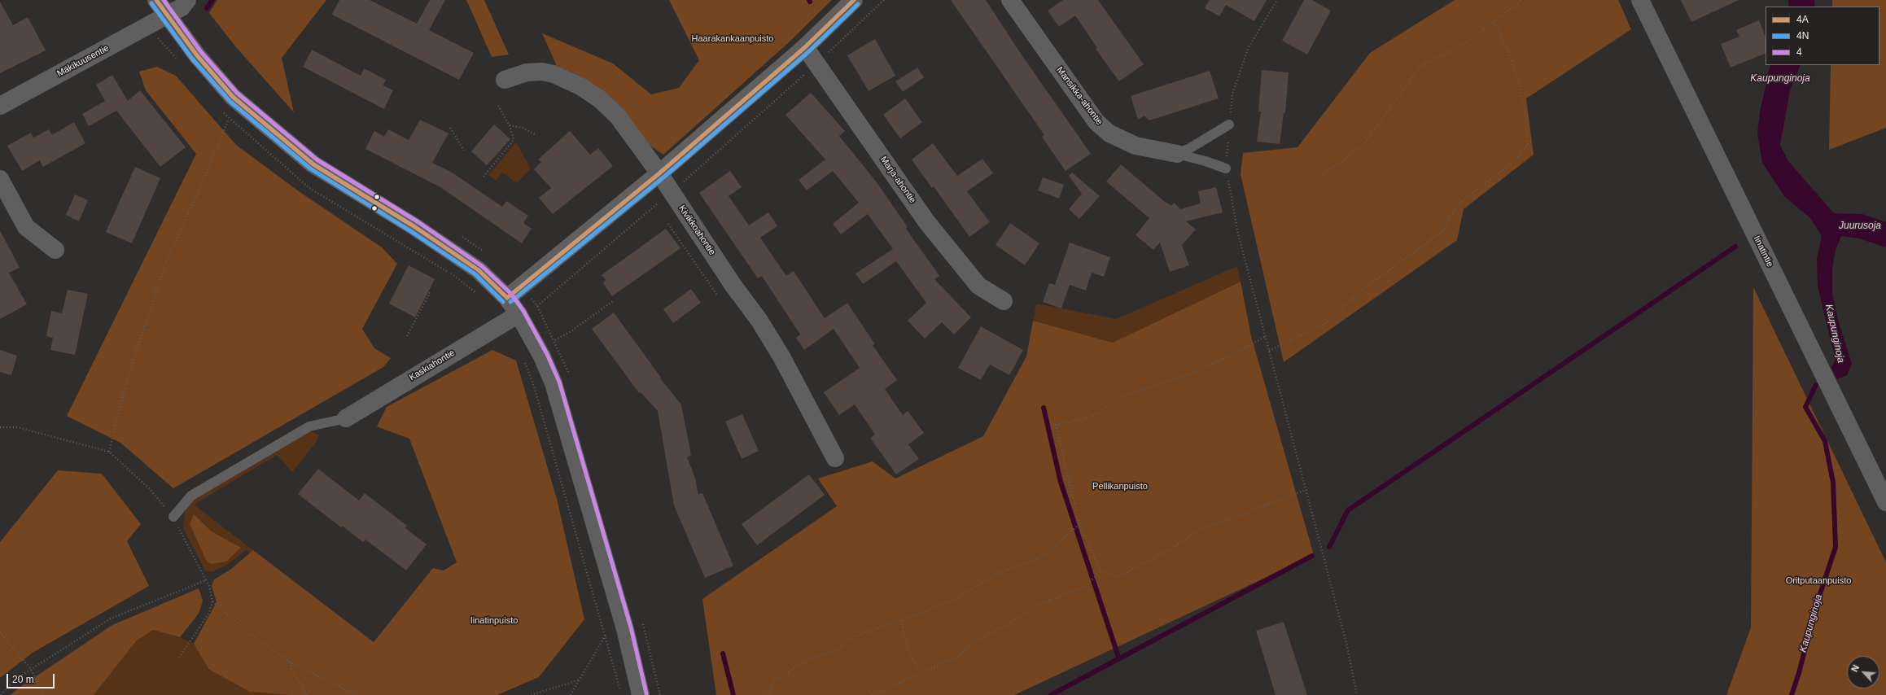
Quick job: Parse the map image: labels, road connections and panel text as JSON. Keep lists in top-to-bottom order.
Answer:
{
  "streets": {
    "street": [
      "Mäkikuusentie",
      "Mansikka-ahontie",
      "Marja-ahontie",
      "Kivikkoahontie",
      "Iinatintie",
      "Kaskiahontie"
    ]
  },
  "water": ["Kaupunginoja", "Juurusoja"],
  "parks": [
    "Haarakankaanpuisto",
    "Pellikanpuisto",
    "Oritputaanpuisto",
    "Iinatinpuisto"
  ],
  "lines": ["transit line 4A", "transit line 4", "transit line 4N"],
  "legend": ["4A", "4N", "4"],
  "scale_bar": "20 m",
  "north": "top left"
}
